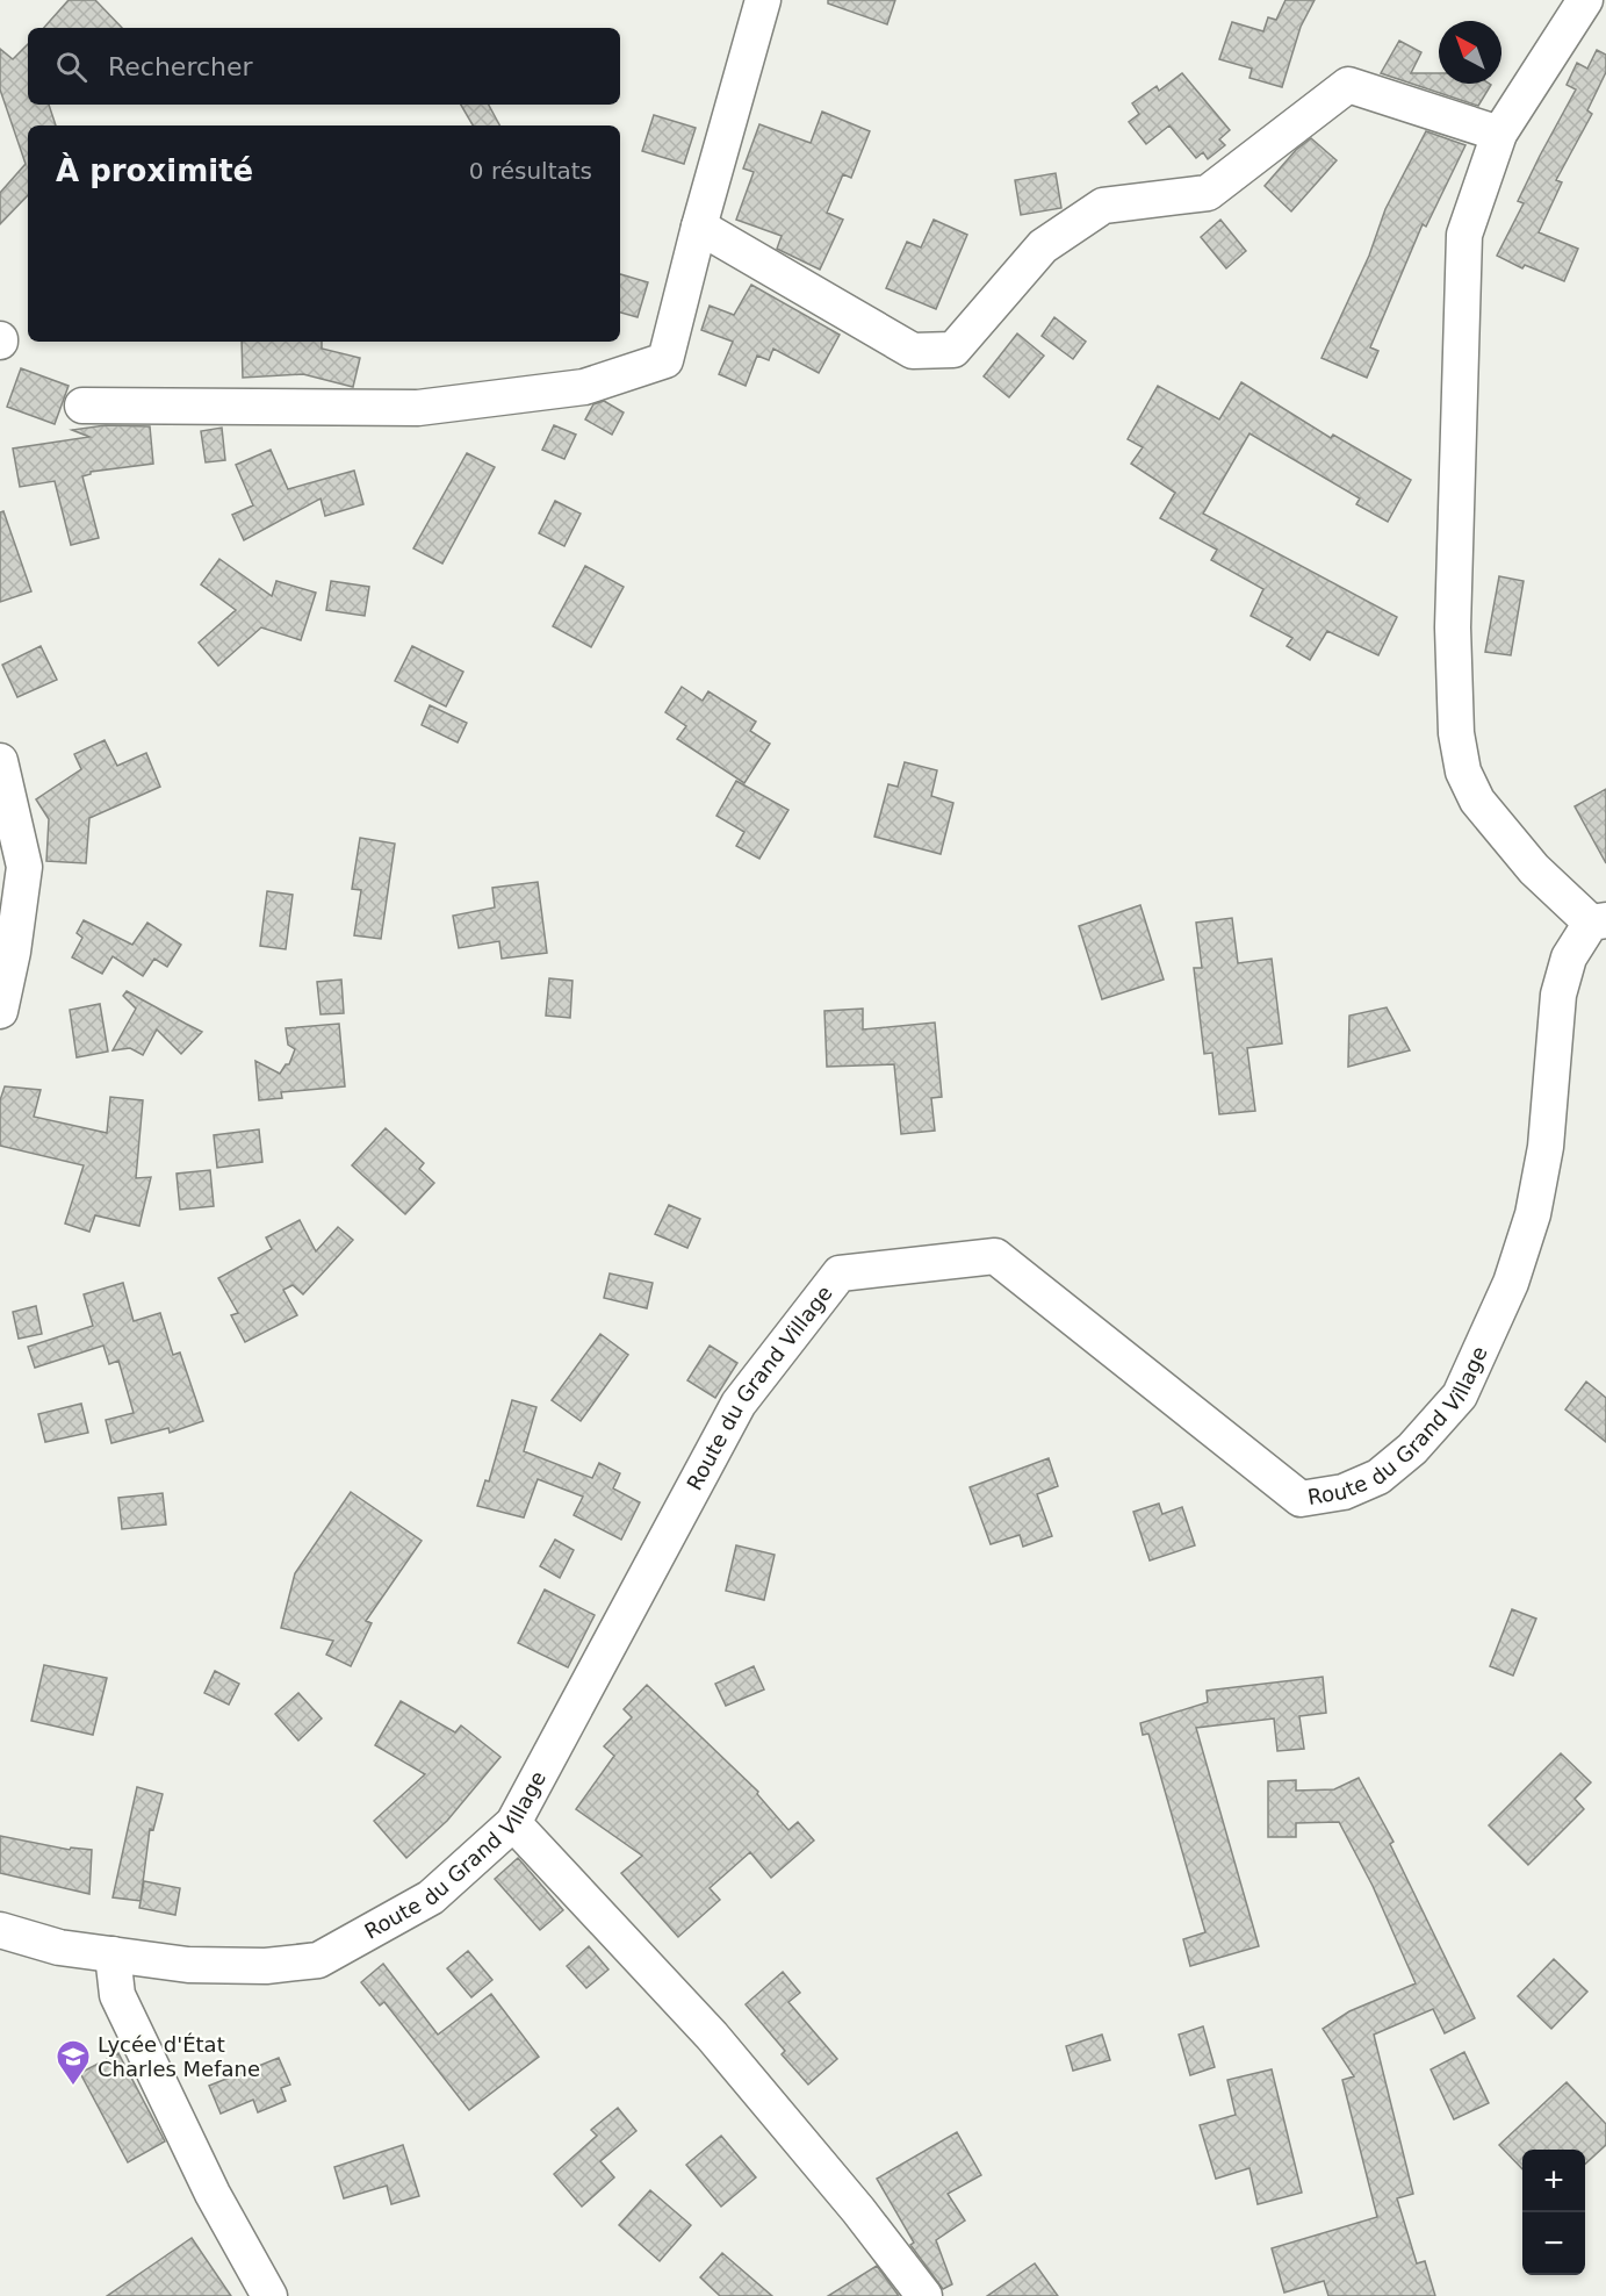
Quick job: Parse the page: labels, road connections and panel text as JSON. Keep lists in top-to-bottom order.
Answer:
{
  "streets": {
    "street": ["Route du Grand Village"]
  },
  "places": {
    "school or university": ["Lycée d'État Charles Mefane"]
  },
  "north": "top left",
  "page": {
    "search": "Rechercher",
    "heading": ["À proximité", "0 résultats"],
    "map_buttons": ["+", "−"]
  }
}
